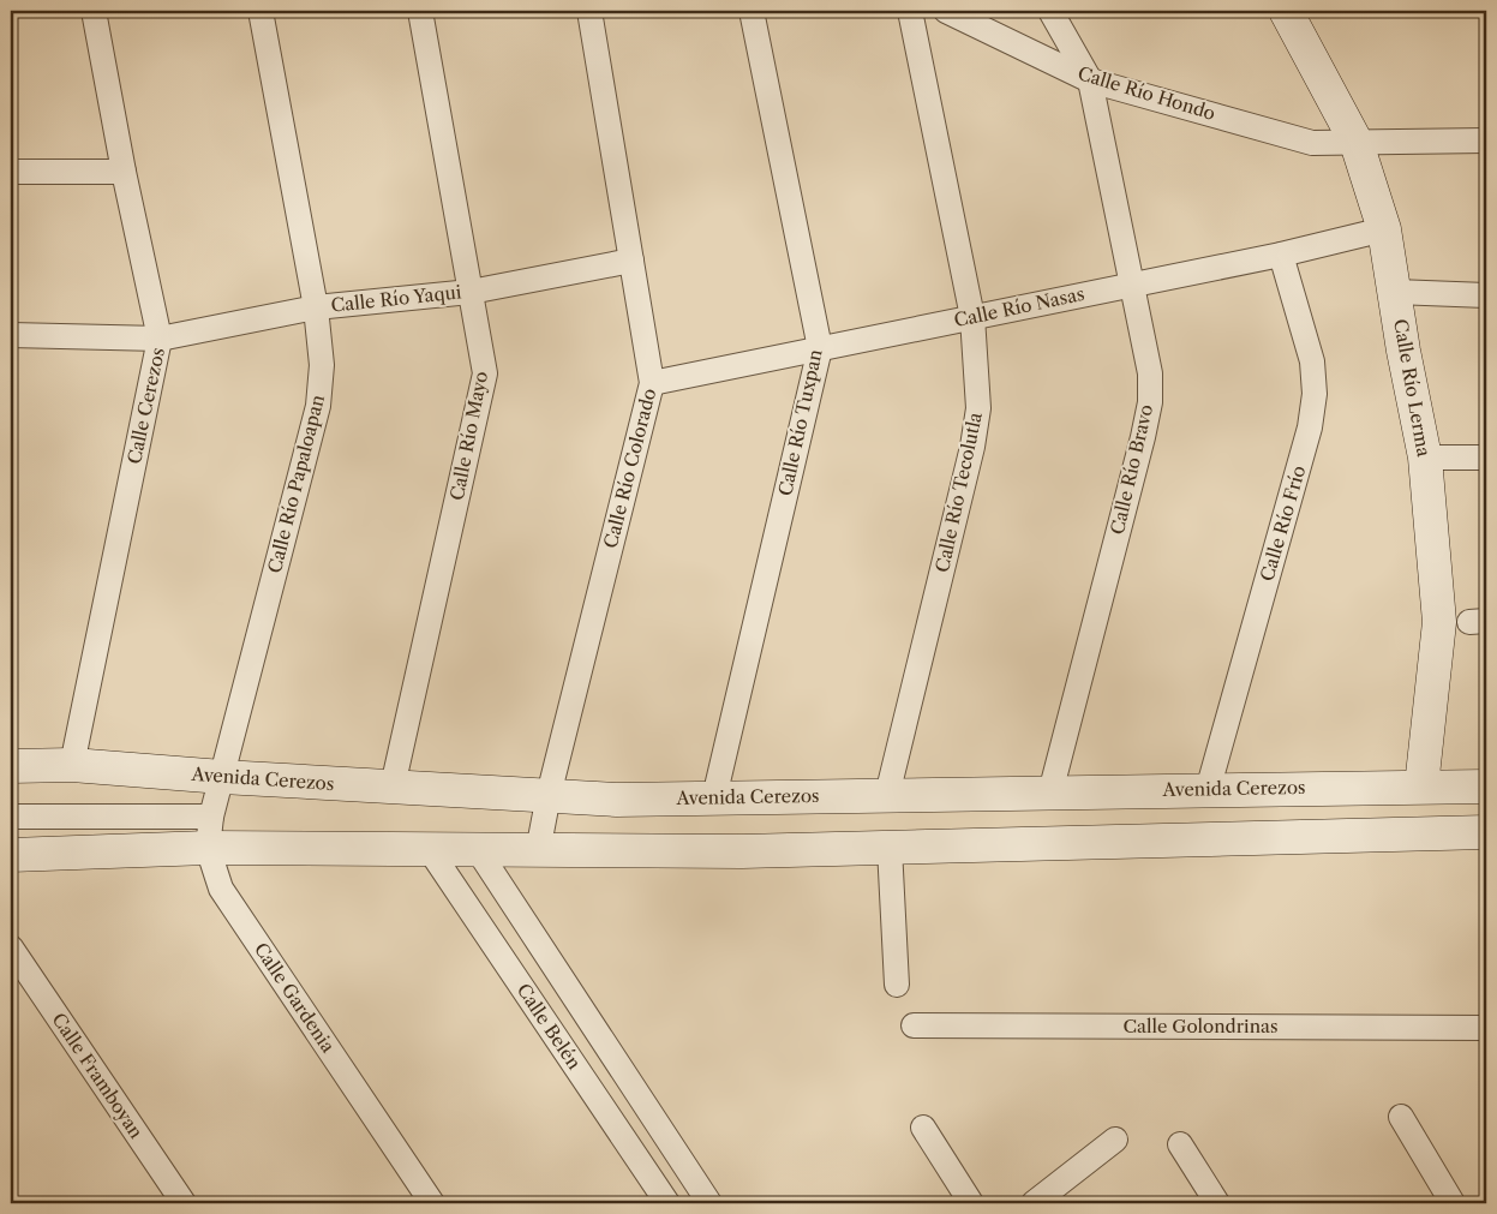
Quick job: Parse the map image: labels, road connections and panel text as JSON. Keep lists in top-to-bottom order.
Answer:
{
  "streets": {
    "street": [
      "Calle Río Hondo",
      "Calle Río Yaqui",
      "Calle Río Nasas",
      "Calle Río Lerma",
      "Calle Cerezos",
      "Calle Río Tuxpan",
      "Calle Río Mayo",
      "Calle Río Colorado",
      "Calle Río Bravo",
      "Calle Río Papaloapan",
      "Calle Río Tecolutla",
      "Calle Río Frío",
      "Avenida Cerezos",
      "Calle Gardenia",
      "Calle Belén",
      "Calle Golondrinas",
      "Calle Framboyan"
    ]
  },
  "crossings": [
    ["Calle Río Hondo", "Calle Río Lerma"],
    ["Calle Río Hondo", "Calle Río Bravo"],
    ["Calle Río Yaqui", "Calle Cerezos"],
    ["Calle Río Yaqui", "Calle Río Mayo"],
    ["Calle Río Yaqui", "Calle Río Colorado"],
    ["Calle Río Yaqui", "Calle Río Papaloapan"],
    ["Calle Río Nasas", "Calle Río Lerma"],
    ["Calle Río Nasas", "Calle Río Tuxpan"],
    ["Calle Río Nasas", "Calle Río Colorado"],
    ["Calle Río Nasas", "Calle Río Bravo"],
    ["Calle Río Nasas", "Calle Río Tecolutla"],
    ["Calle Río Nasas", "Calle Río Frío"],
    ["Calle Río Lerma", "Avenida Cerezos"],
    ["Calle Cerezos", "Avenida Cerezos"],
    ["Calle Río Tuxpan", "Avenida Cerezos"],
    ["Calle Río Mayo", "Avenida Cerezos"],
    ["Calle Río Colorado", "Avenida Cerezos"],
    ["Calle Río Bravo", "Avenida Cerezos"],
    ["Calle Río Papaloapan", "Avenida Cerezos"],
    ["Calle Río Tecolutla", "Avenida Cerezos"],
    ["Calle Río Frío", "Avenida Cerezos"]
  ]
}
